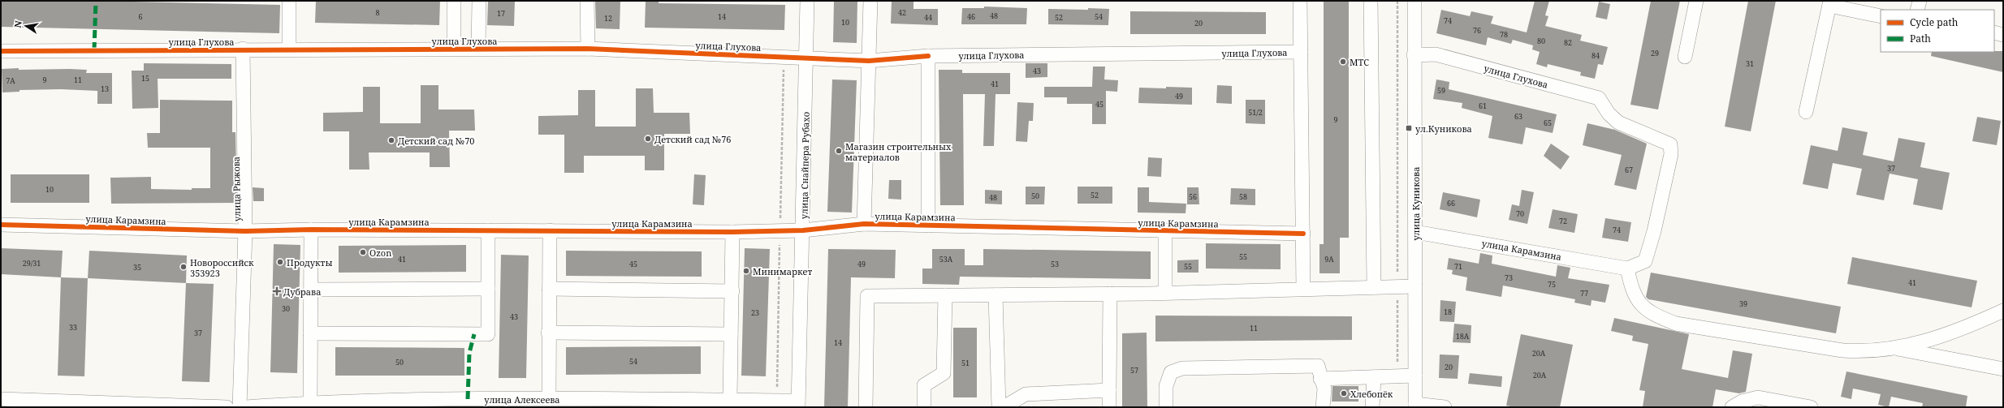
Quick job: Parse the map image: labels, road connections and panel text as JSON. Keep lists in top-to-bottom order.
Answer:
{
  "streets": {
    "street": [
      "улица Глухова",
      "улица Снайпера Рубахо",
      "улица Рыжова",
      "улица Куникова",
      "улица Карамзина",
      "улица Алексеева"
    ]
  },
  "crossings": [
    ["улица Глухова", "улица Снайпера Рубахо"],
    ["улица Глухова", "улица Рыжова"],
    ["улица Глухова", "улица Куникова"],
    ["улица Глухова", "улица Карамзина"],
    ["улица Снайпера Рубахо", "улица Карамзина"],
    ["улица Снайпера Рубахо", "улица Алексеева"],
    ["улица Рыжова", "улица Карамзина"],
    ["улица Куникова", "улица Карамзина"]
  ],
  "places": {
    "other": [
      "МТС",
      "Детский сад №76",
      "Детский сад №70",
      "Магазин строительных материалов",
      "Ozon",
      "Продукты",
      "Новороссийск 353923",
      "Минимаркет",
      "Хлебопёк"
    ],
    "transit": ["ул.Куникова"],
    "health": ["Дубрава"]
  },
  "house_numbers": [
    "8",
    "42",
    "17",
    "48",
    "6",
    "14",
    "46",
    "54",
    "44",
    "52",
    "12",
    "74",
    "10",
    "20",
    "76",
    "78",
    "80",
    "82",
    "29",
    "84",
    "31",
    "43",
    "15",
    "9",
    "11",
    "7А",
    "41",
    "13",
    "59",
    "49",
    "45",
    "61",
    "51/2",
    "63",
    "9",
    "65",
    "37",
    "67",
    "10",
    "52",
    "50",
    "56",
    "58",
    "48",
    "66",
    "70",
    "72",
    "74",
    "55",
    "41",
    "53А",
    "9А",
    "29/31",
    "45",
    "49",
    "53",
    "55",
    "71",
    "35",
    "73",
    "41",
    "75",
    "77",
    "39",
    "30",
    "18",
    "23",
    "43",
    "33",
    "11",
    "37",
    "18А",
    "14",
    "20А",
    "54",
    "50",
    "51",
    "20",
    "57",
    "20А"
  ],
  "legend": ["Cycle path", "Path"],
  "north": "left"
}
